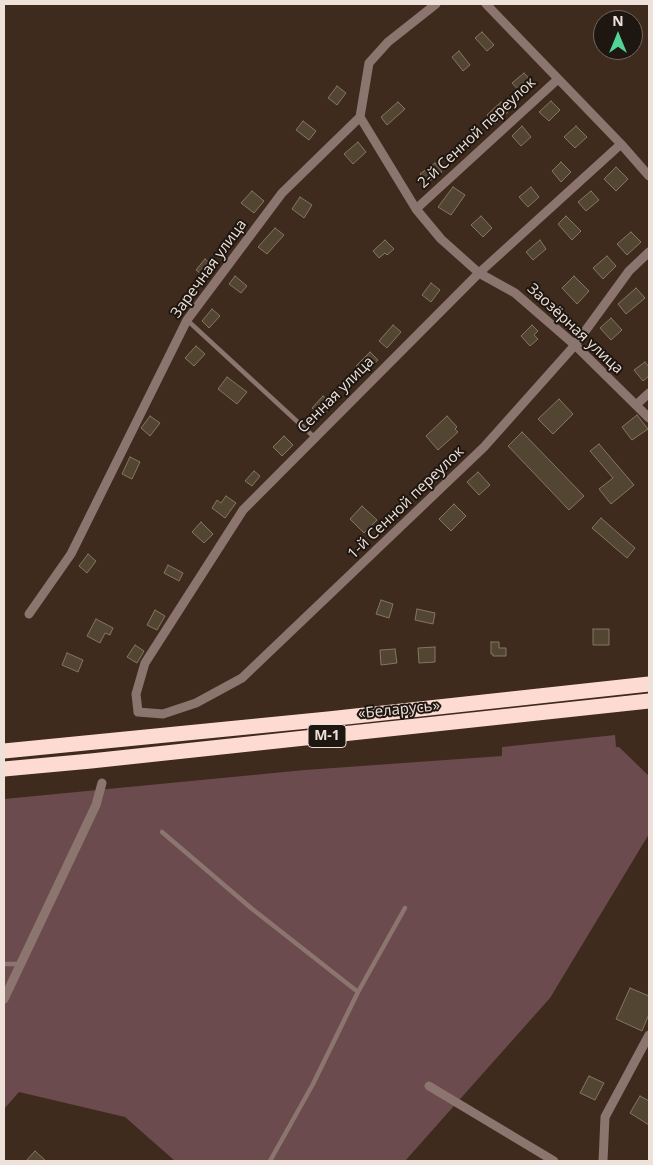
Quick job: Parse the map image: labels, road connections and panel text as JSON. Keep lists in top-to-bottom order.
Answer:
{
  "streets": {
    "highway": ["«Беларусь»", "М-1"],
    "street": [
      "2-й Сенной переулок",
      "Заречная улица",
      "Заозёрная улица",
      "Сенная улица",
      "1-й Сенной переулок"
    ]
  },
  "crossings": [
    ["2-й Сенной переулок", "Заозёрная улица"],
    ["2-й Сенной переулок", "Сенная улица"],
    ["Заречная улица", "Заозёрная улица"],
    ["Заозёрная улица", "Сенная улица"],
    ["Заозёрная улица", "1-й Сенной переулок"],
    ["Сенная улица", "1-й Сенной переулок"]
  ],
  "north": "top"
}
